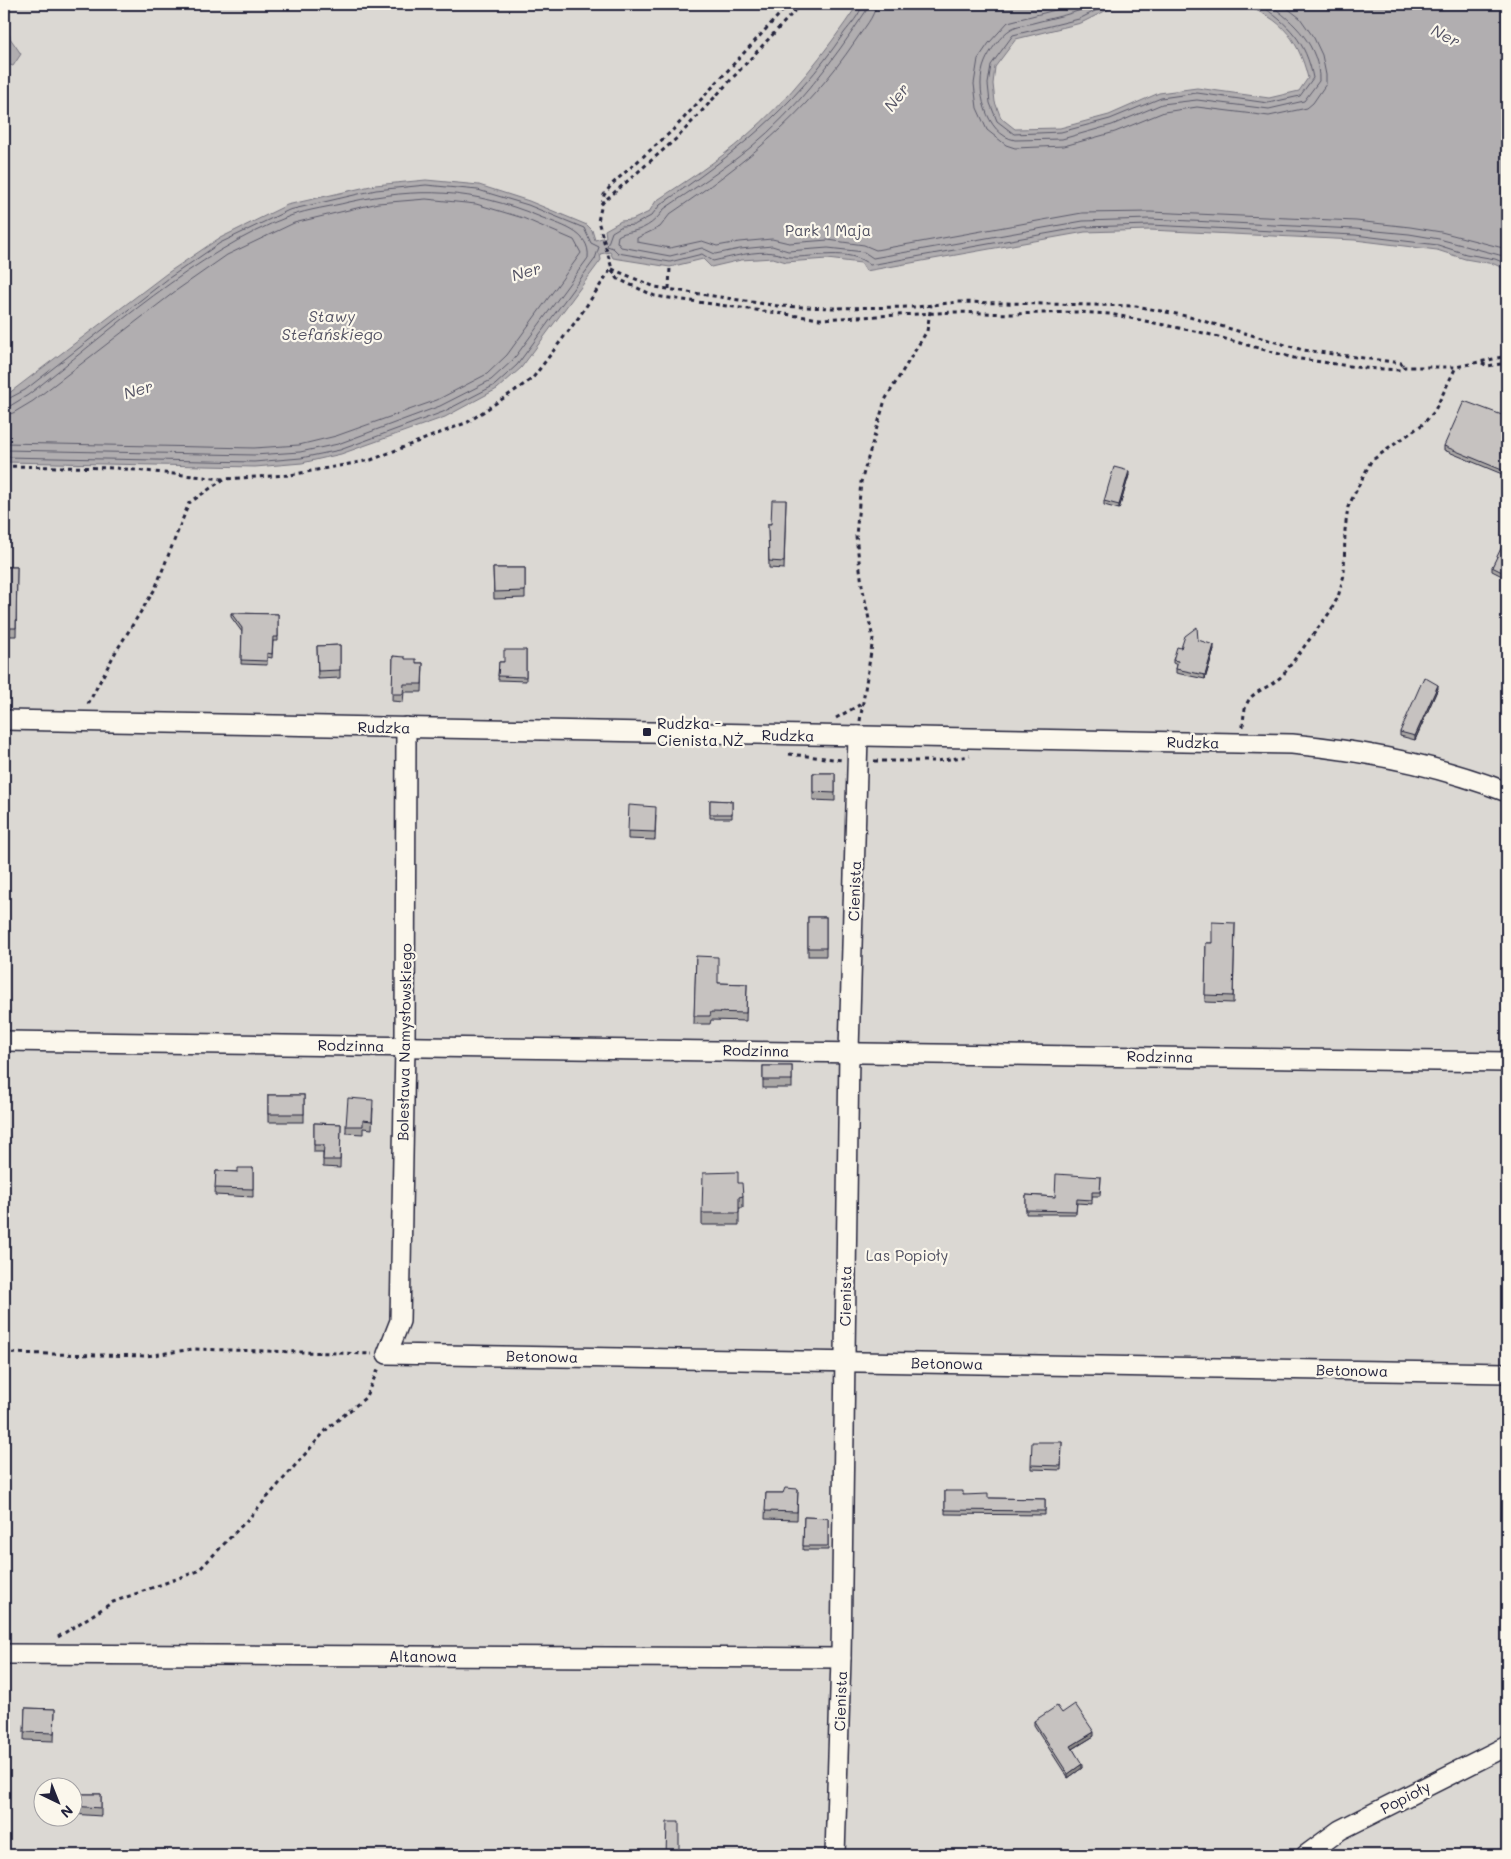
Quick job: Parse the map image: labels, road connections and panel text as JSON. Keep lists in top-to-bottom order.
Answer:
{
  "streets": {
    "street": [
      "Rudzka",
      "Cienista",
      "Bolesława Namysłowskiego",
      "Rodzinna",
      "Betonowa",
      "Altanowa",
      "Popioły"
    ]
  },
  "crossings": [
    ["Rudzka", "Cienista"],
    ["Rudzka", "Bolesława Namysłowskiego"],
    ["Cienista", "Rodzinna"],
    ["Cienista", "Betonowa"],
    ["Cienista", "Altanowa"],
    ["Bolesława Namysłowskiego", "Rodzinna"],
    ["Bolesława Namysłowskiego", "Betonowa"]
  ],
  "water": ["Ner", "Stawy Stefańskiego"],
  "parks": ["Park 1 Maja", "Las Popioły"],
  "places": {
    "transit": ["Rudzka - Cienista NŻ"]
  },
  "north": "bottom right"
}
